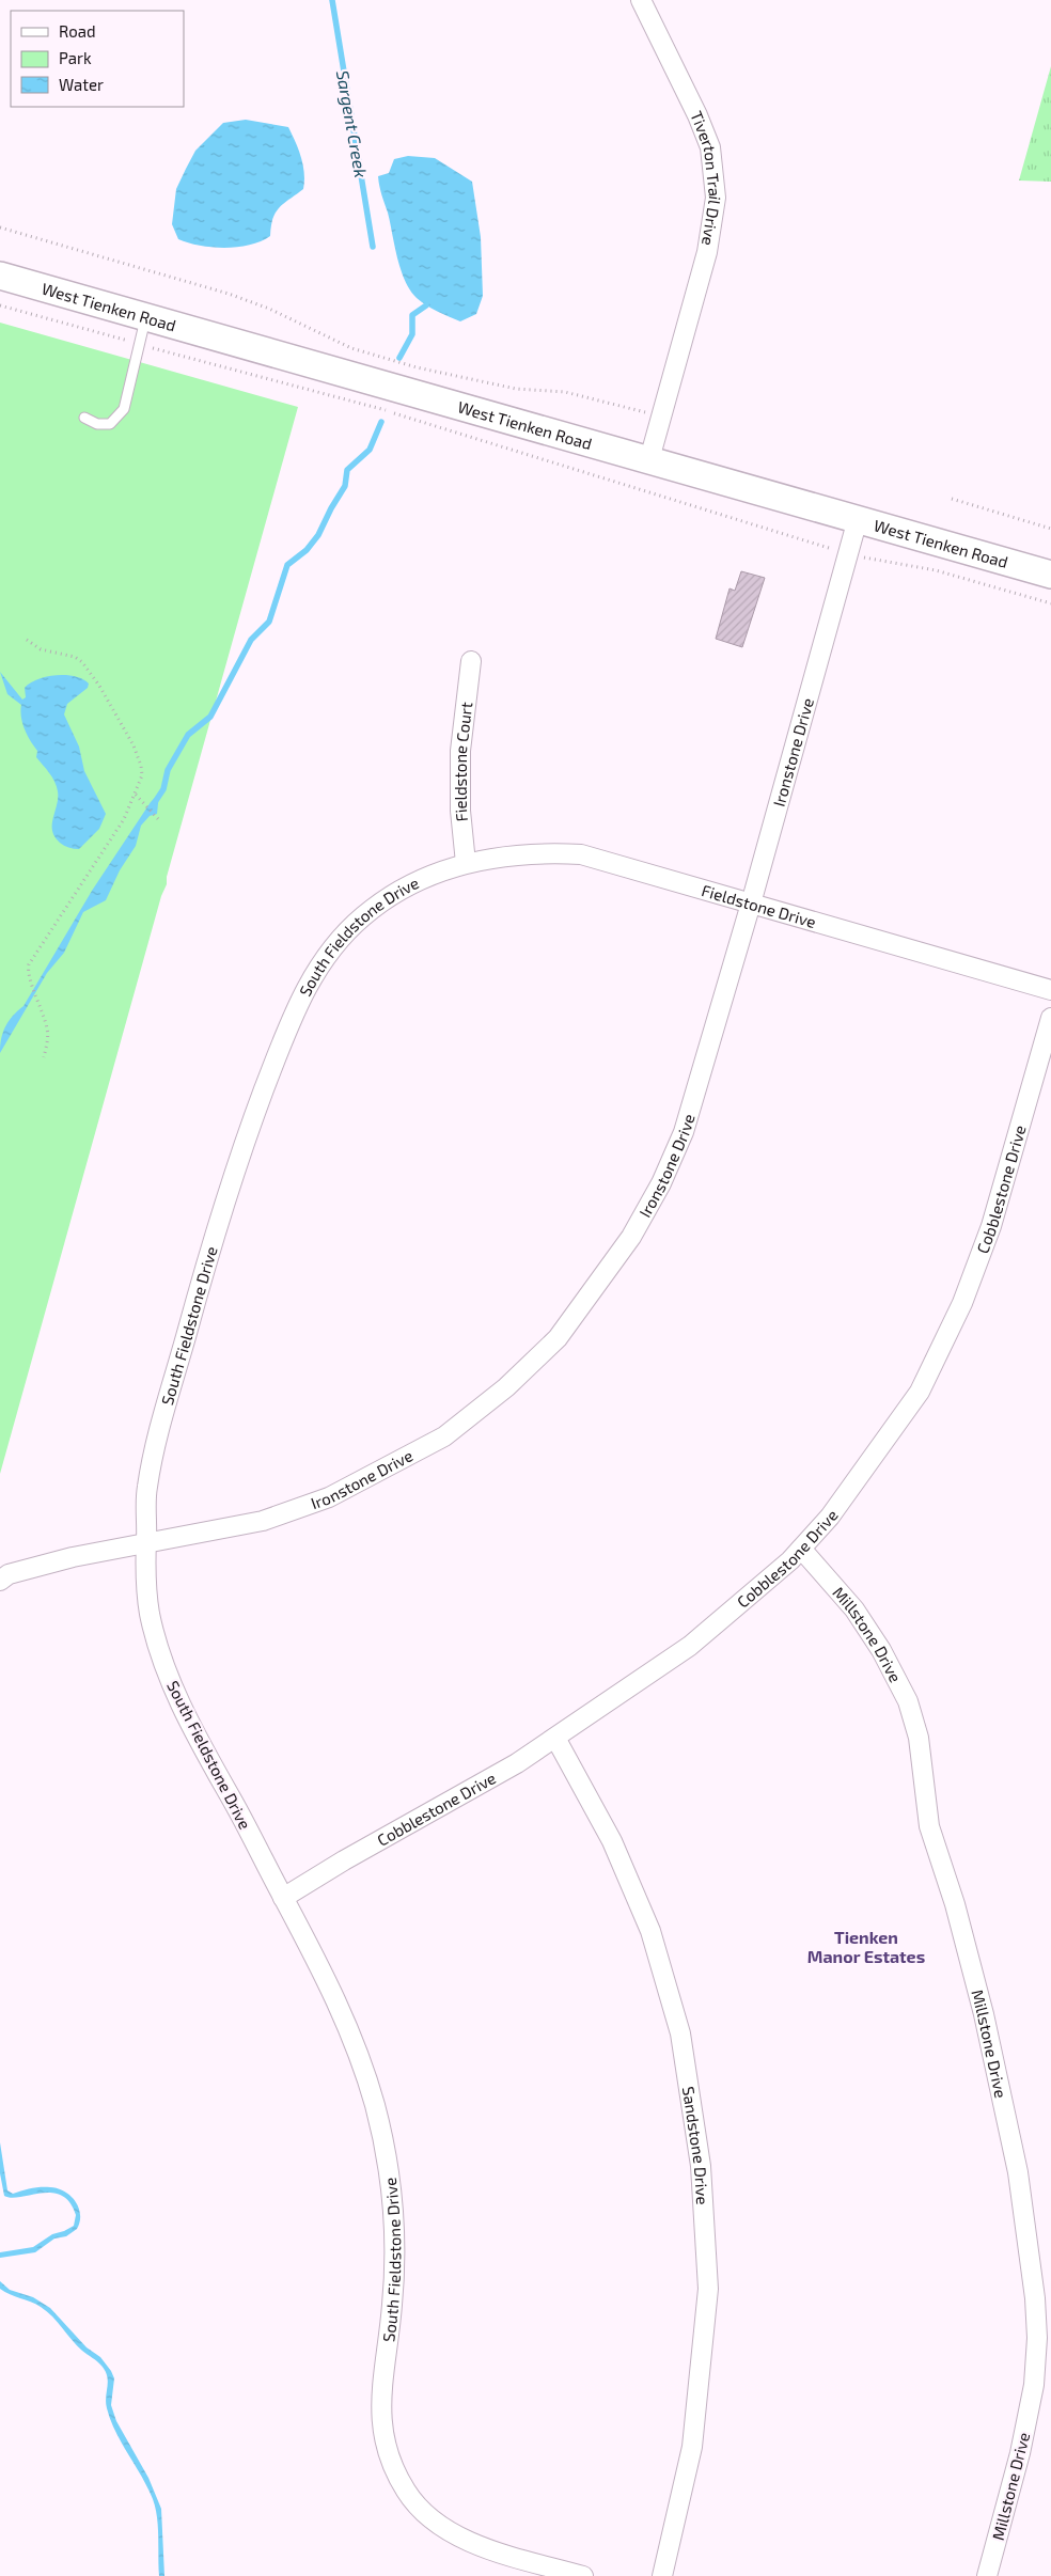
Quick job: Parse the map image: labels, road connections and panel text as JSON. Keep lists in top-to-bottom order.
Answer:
{
  "streets": {
    "street": [
      "Tiverton Trail Drive",
      "West Tienken Road",
      "Ironstone Drive",
      "Fieldstone Court",
      "Fieldstone Drive",
      "South Fieldstone Drive",
      "Cobblestone Drive",
      "Millstone Drive",
      "Sandstone Drive"
    ]
  },
  "crossings": [
    ["Tiverton Trail Drive", "West Tienken Road"],
    ["West Tienken Road", "Ironstone Drive"],
    ["Ironstone Drive", "Fieldstone Drive"],
    ["Ironstone Drive", "South Fieldstone Drive"],
    ["Fieldstone Court", "Fieldstone Drive"],
    ["Fieldstone Court", "South Fieldstone Drive"],
    ["Fieldstone Drive", "South Fieldstone Drive"],
    ["South Fieldstone Drive", "Cobblestone Drive"],
    ["Cobblestone Drive", "Millstone Drive"],
    ["Cobblestone Drive", "Sandstone Drive"]
  ],
  "districts": ["Tienken Manor Estates"],
  "water": ["Sargent Creek"],
  "legend": ["Road", "Park", "Water"]
}
